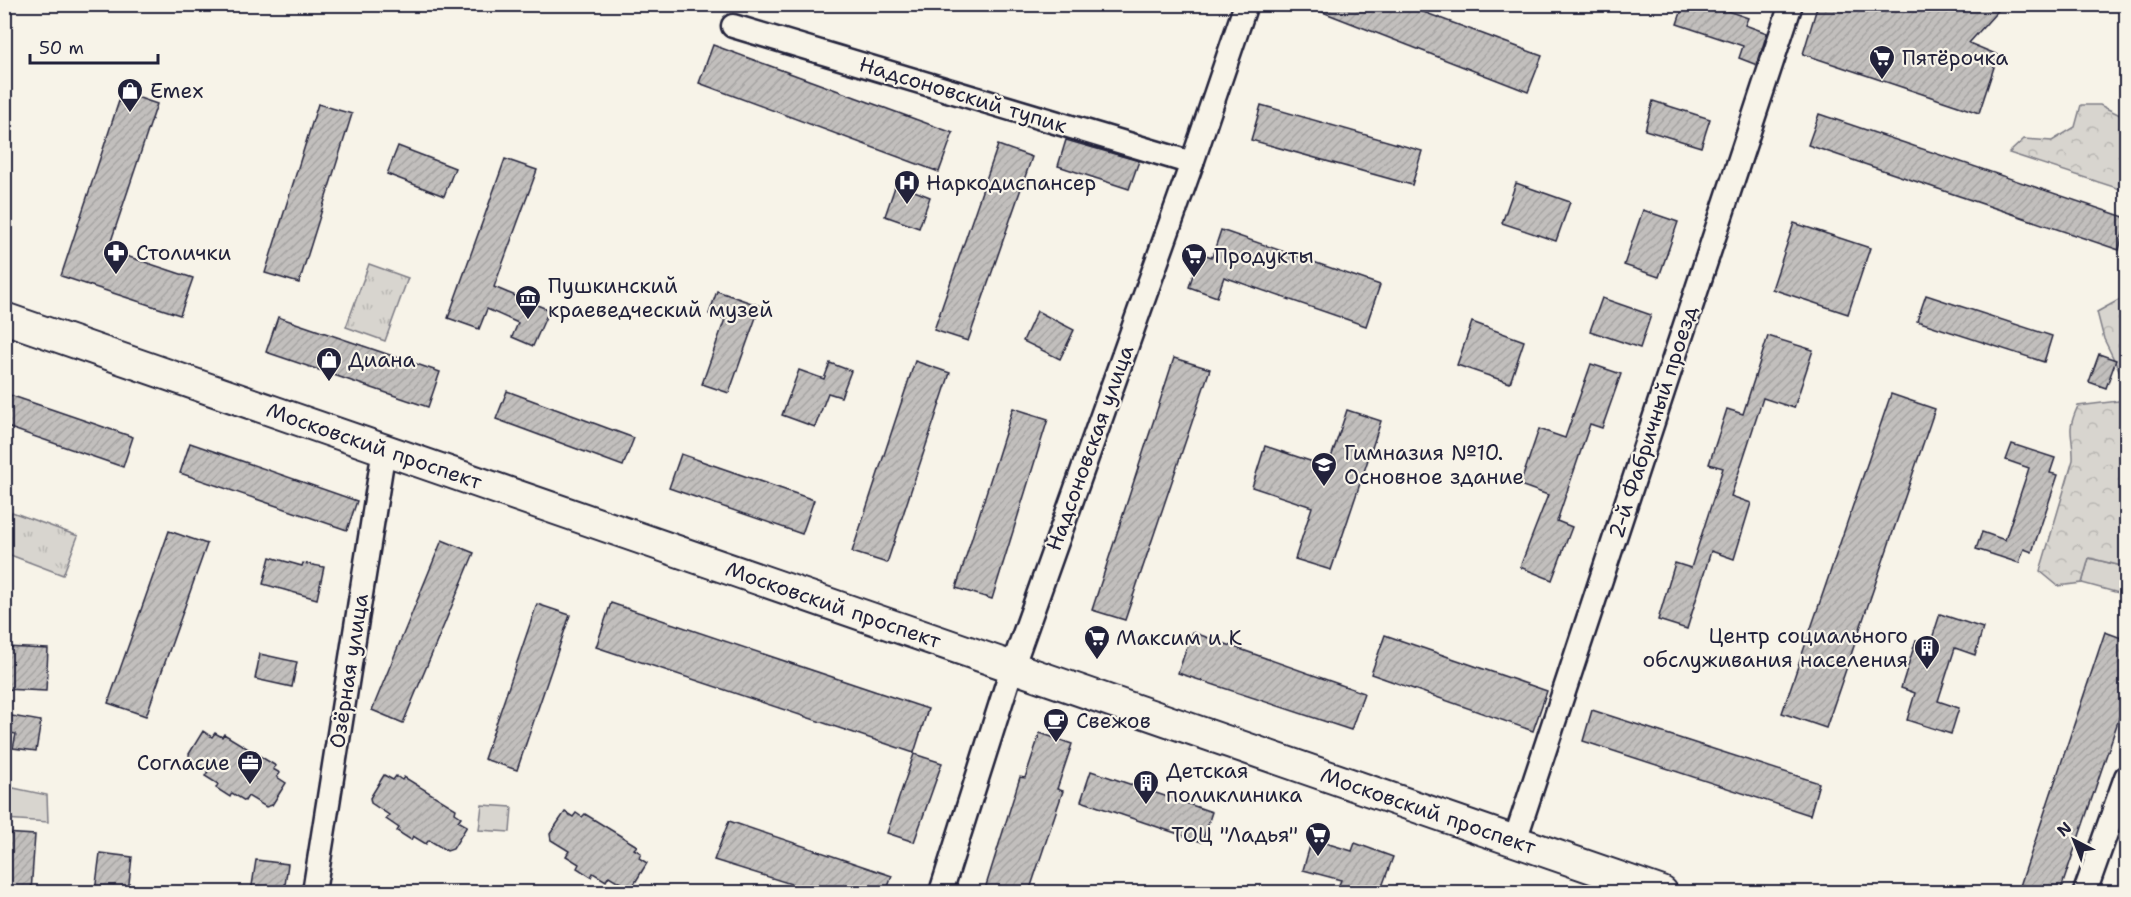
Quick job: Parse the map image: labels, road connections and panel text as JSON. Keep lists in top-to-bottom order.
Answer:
{
  "streets": {
    "main road": ["Московский проспект"],
    "street": [
      "Надсоновский тупик",
      "2-й Фабричный проезд",
      "Надсоновская улица",
      "Озёрная улица"
    ]
  },
  "crossings": [
    ["Надсоновский тупик", "Надсоновская улица"],
    ["2-й Фабричный проезд", "Московский проспект"],
    ["Московский проспект", "Надсоновская улица"],
    ["Московский проспект", "Озёрная улица"]
  ],
  "places": {
    "supermarket": [
      "Пятёрочка",
      "Продукты",
      "Максим и К",
      "ТОЦ \"Ладья\""
    ],
    "shop": ["Emex", "Диана"],
    "hospital": ["Наркодиспансер"],
    "pharmacy": ["Столички"],
    "museum": ["Пушкинский краеведческий музей"],
    "school or university": ["Гимназия №10. Основное здание"],
    "building": ["Центр социального обслуживания населения", "Детская поликлиника"],
    "cafe": ["Свежов"],
    "office": ["Согласие"]
  },
  "scale_bar": "50 m",
  "north": "top left"
}
